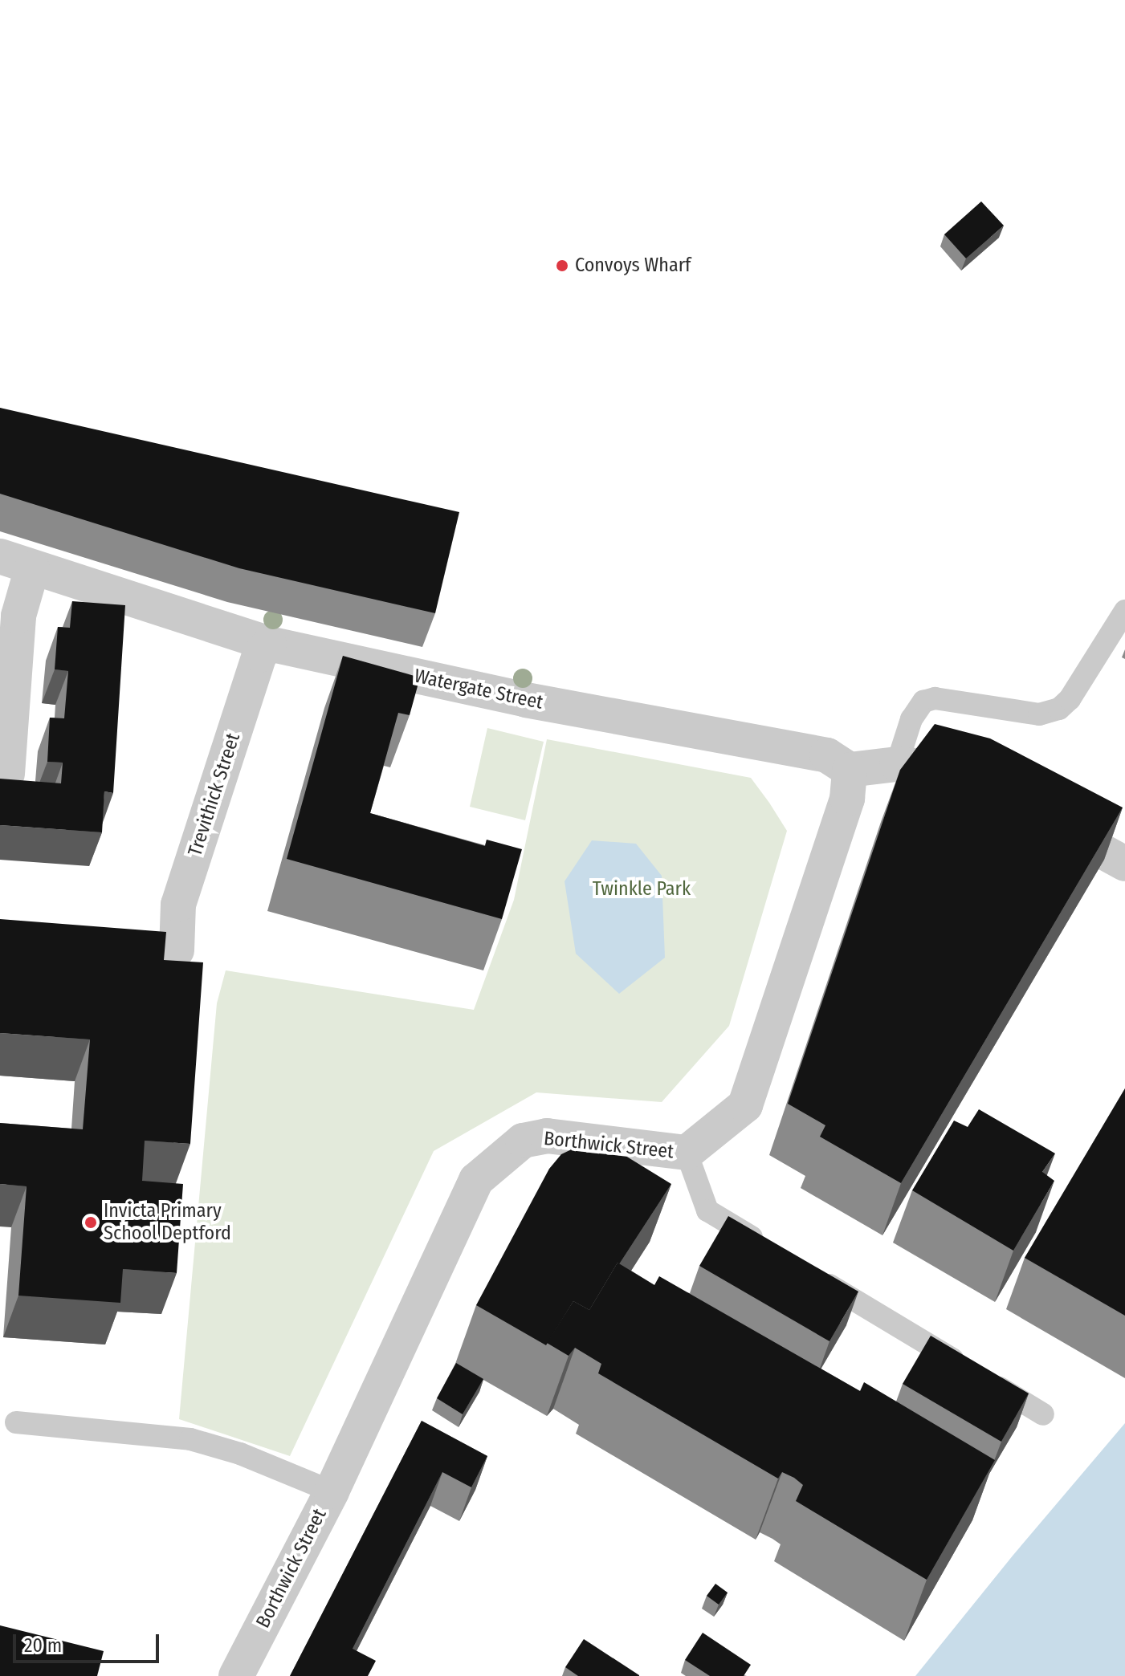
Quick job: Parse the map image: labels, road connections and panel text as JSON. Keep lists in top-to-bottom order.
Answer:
{
  "streets": {
    "street": ["Watergate Street", "Trevithick Street", "Borthwick Street"]
  },
  "crossings": [
    ["Watergate Street", "Trevithick Street"],
    ["Watergate Street", "Borthwick Street"]
  ],
  "parks": ["Twinkle Park"],
  "places": ["Convoys Wharf", "Invicta Primary School Deptford"],
  "scale_bar": "20 m"
}
